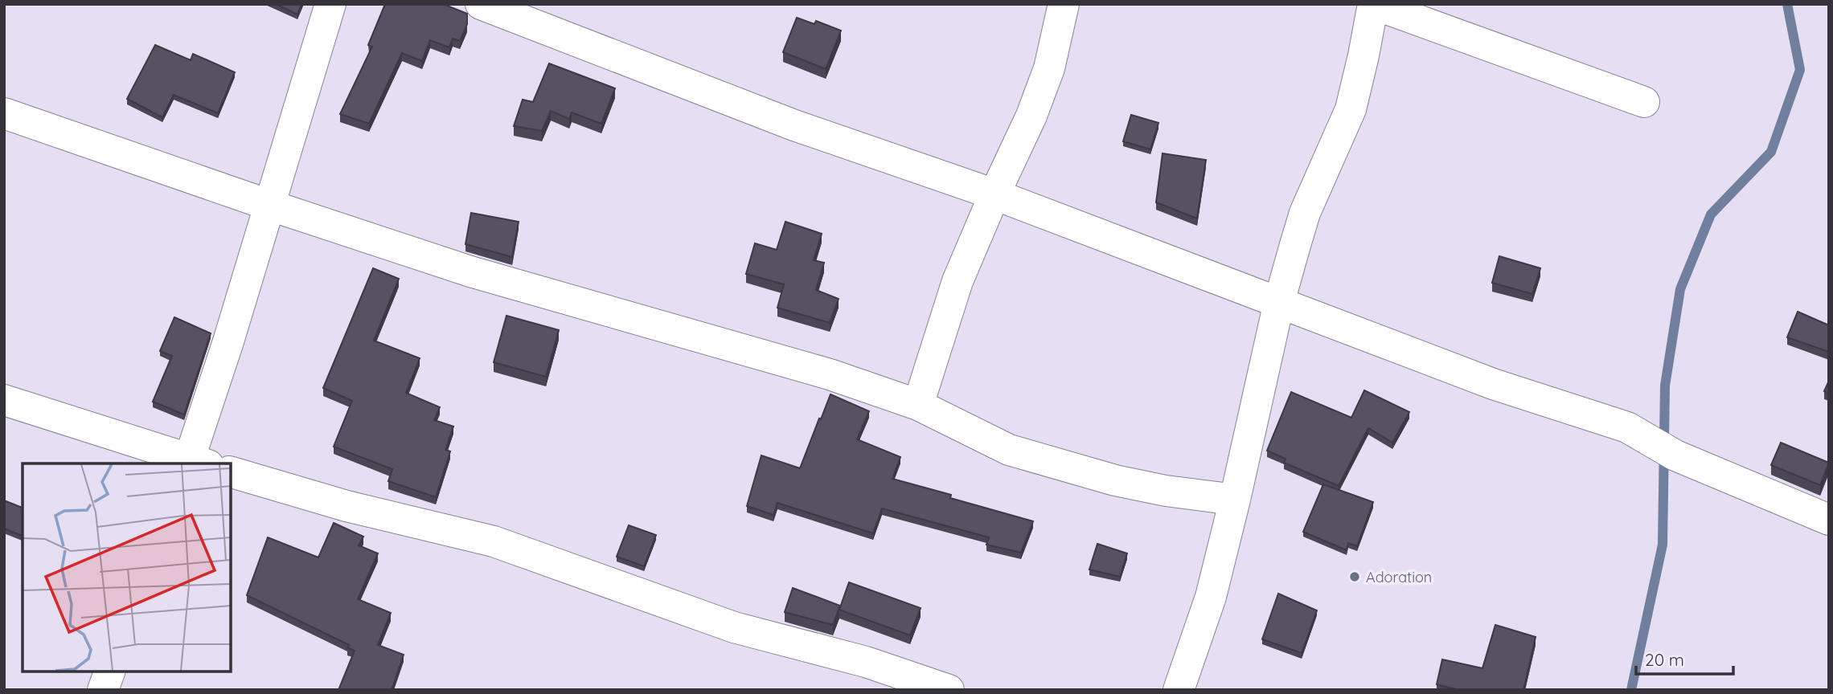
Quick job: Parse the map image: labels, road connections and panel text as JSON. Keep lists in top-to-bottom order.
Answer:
{
  "places": ["Adoration"],
  "scale_bar": "20 m"
}
